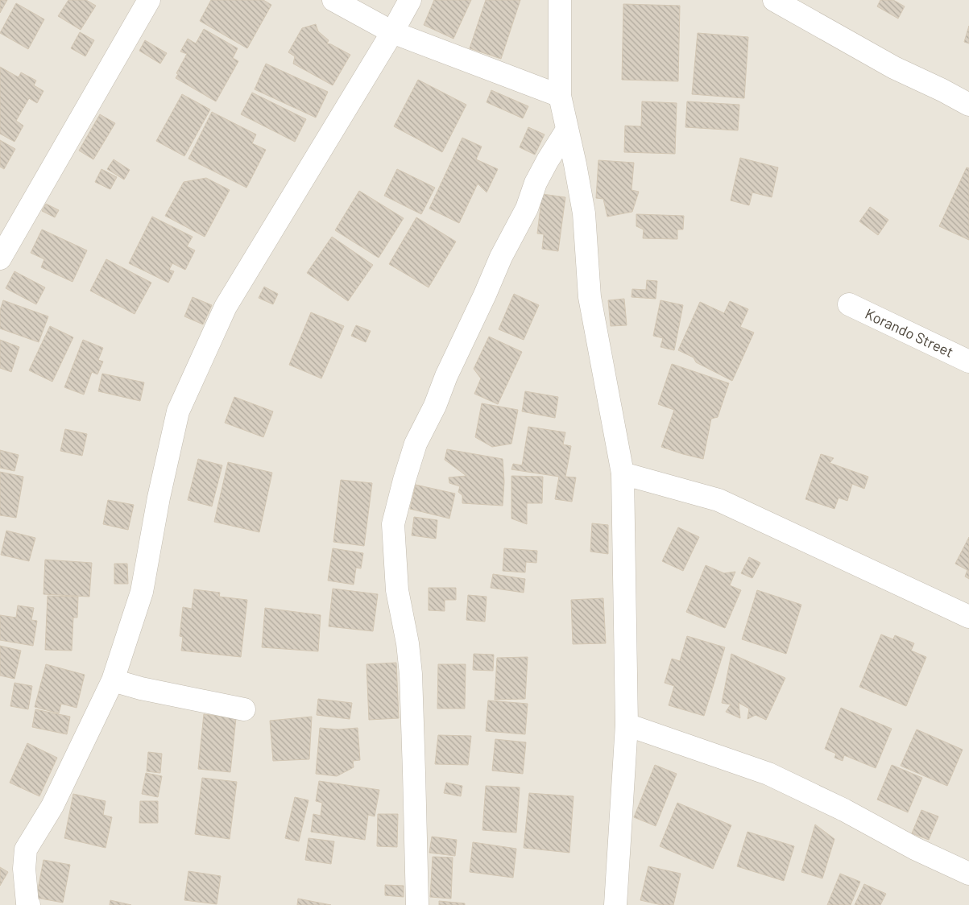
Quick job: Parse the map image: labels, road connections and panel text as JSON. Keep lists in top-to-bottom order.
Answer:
{
  "streets": {
    "street": ["Korando Street"]
  }
}
